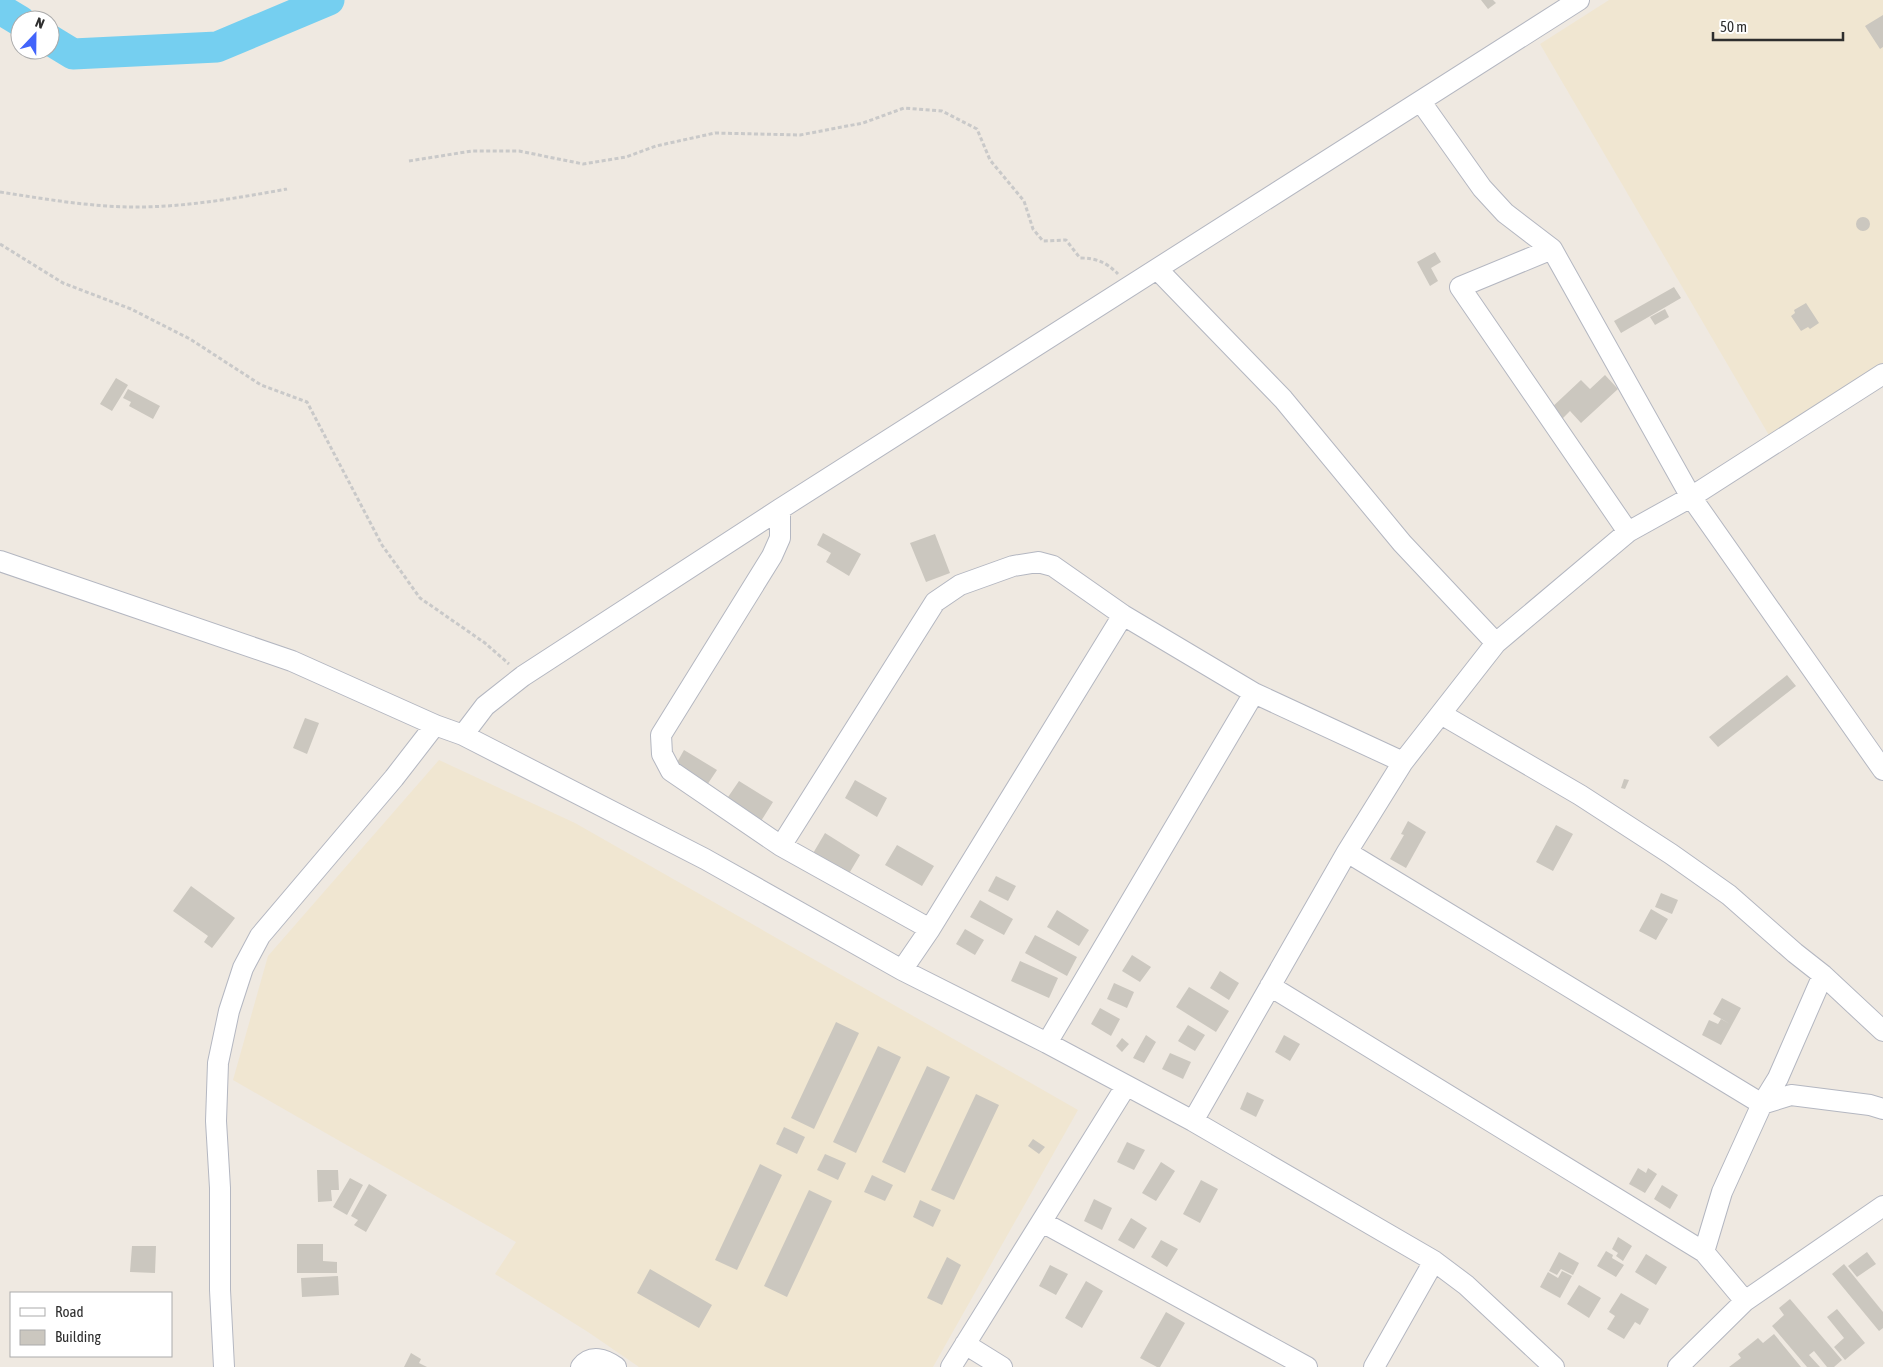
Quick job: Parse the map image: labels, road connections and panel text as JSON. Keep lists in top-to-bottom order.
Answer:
{
  "legend": ["Road", "Building"],
  "scale_bar": "50 m",
  "north": "top"
}
